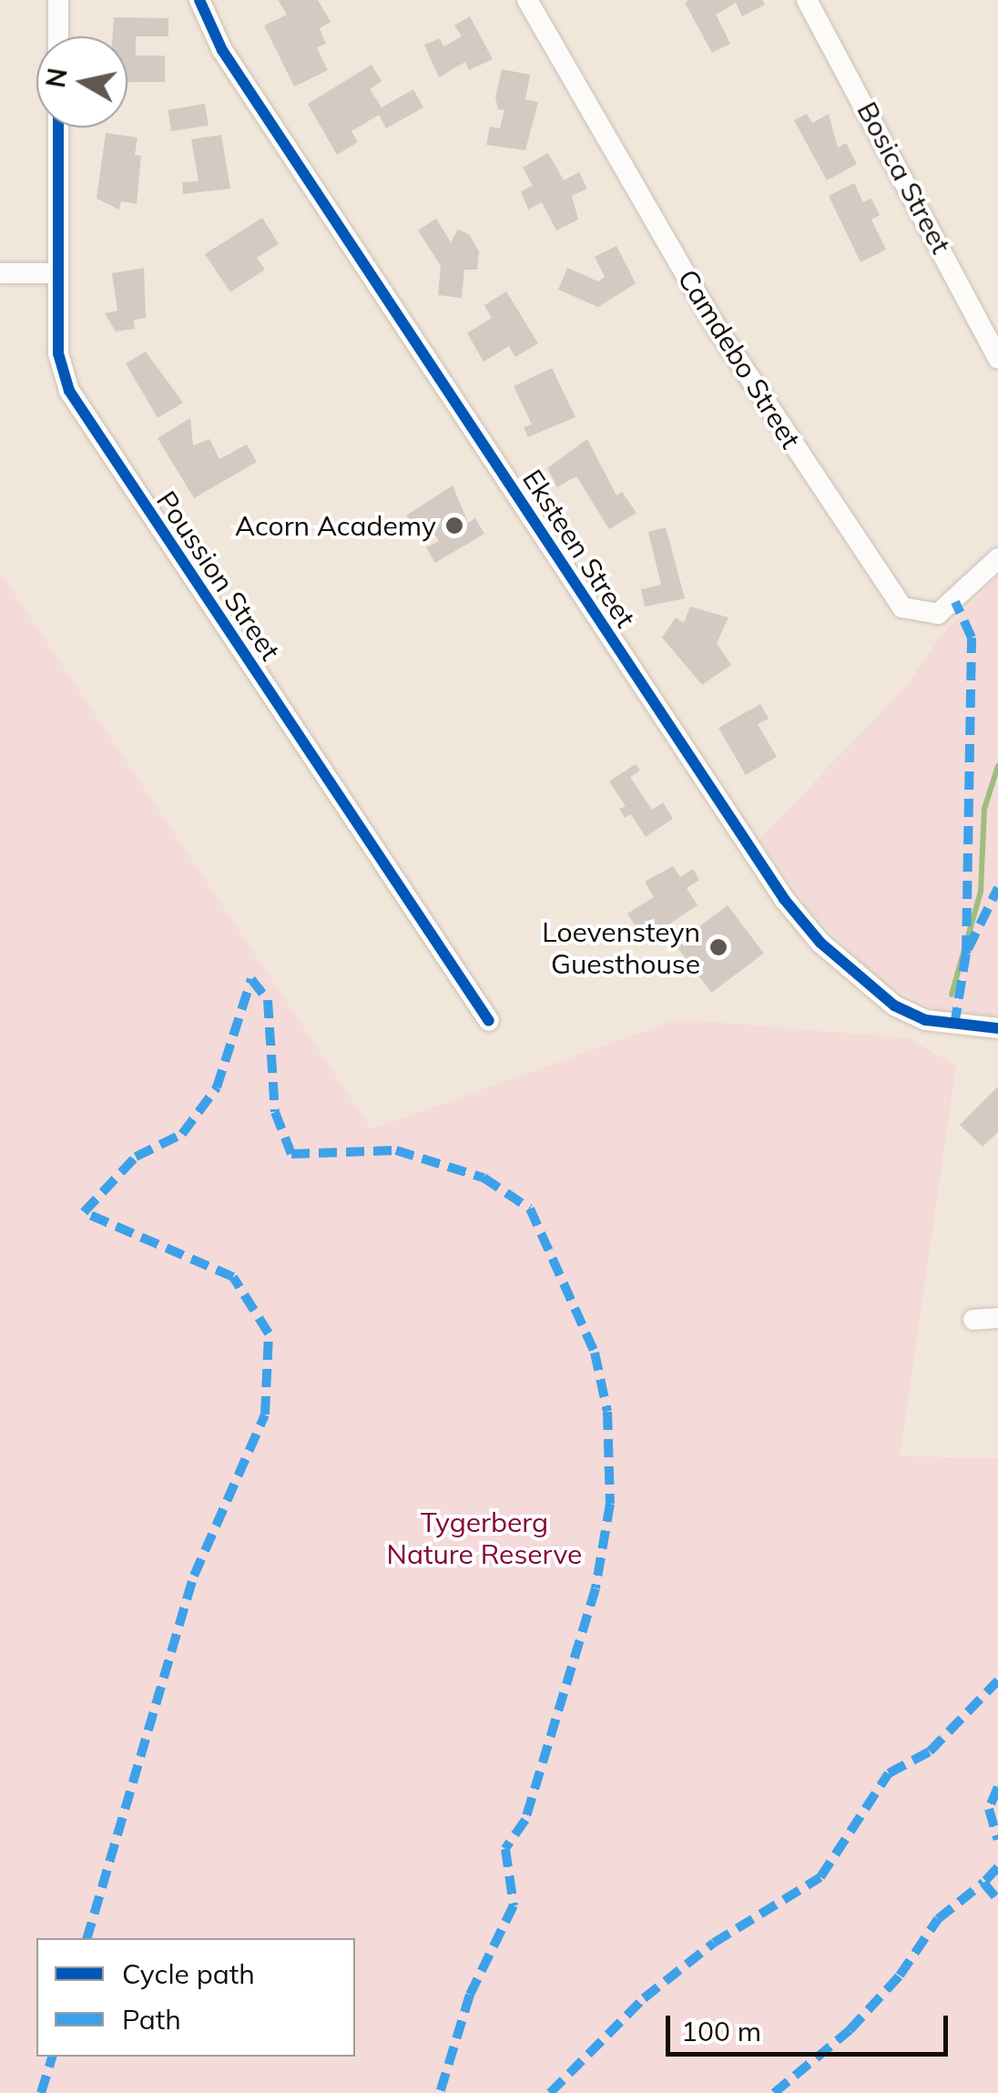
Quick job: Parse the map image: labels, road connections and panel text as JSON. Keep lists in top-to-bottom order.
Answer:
{
  "streets": {
    "street": [
      "Bosica Street",
      "Camdebo Street",
      "Eksteen Street",
      "Poussion Street"
    ]
  },
  "parks": ["Tygerberg Nature Reserve"],
  "places": ["Acorn Academy", "Loevensteyn Guesthouse"],
  "legend": ["Cycle path", "Path"],
  "scale_bar": "100 m",
  "north": "left"
}
